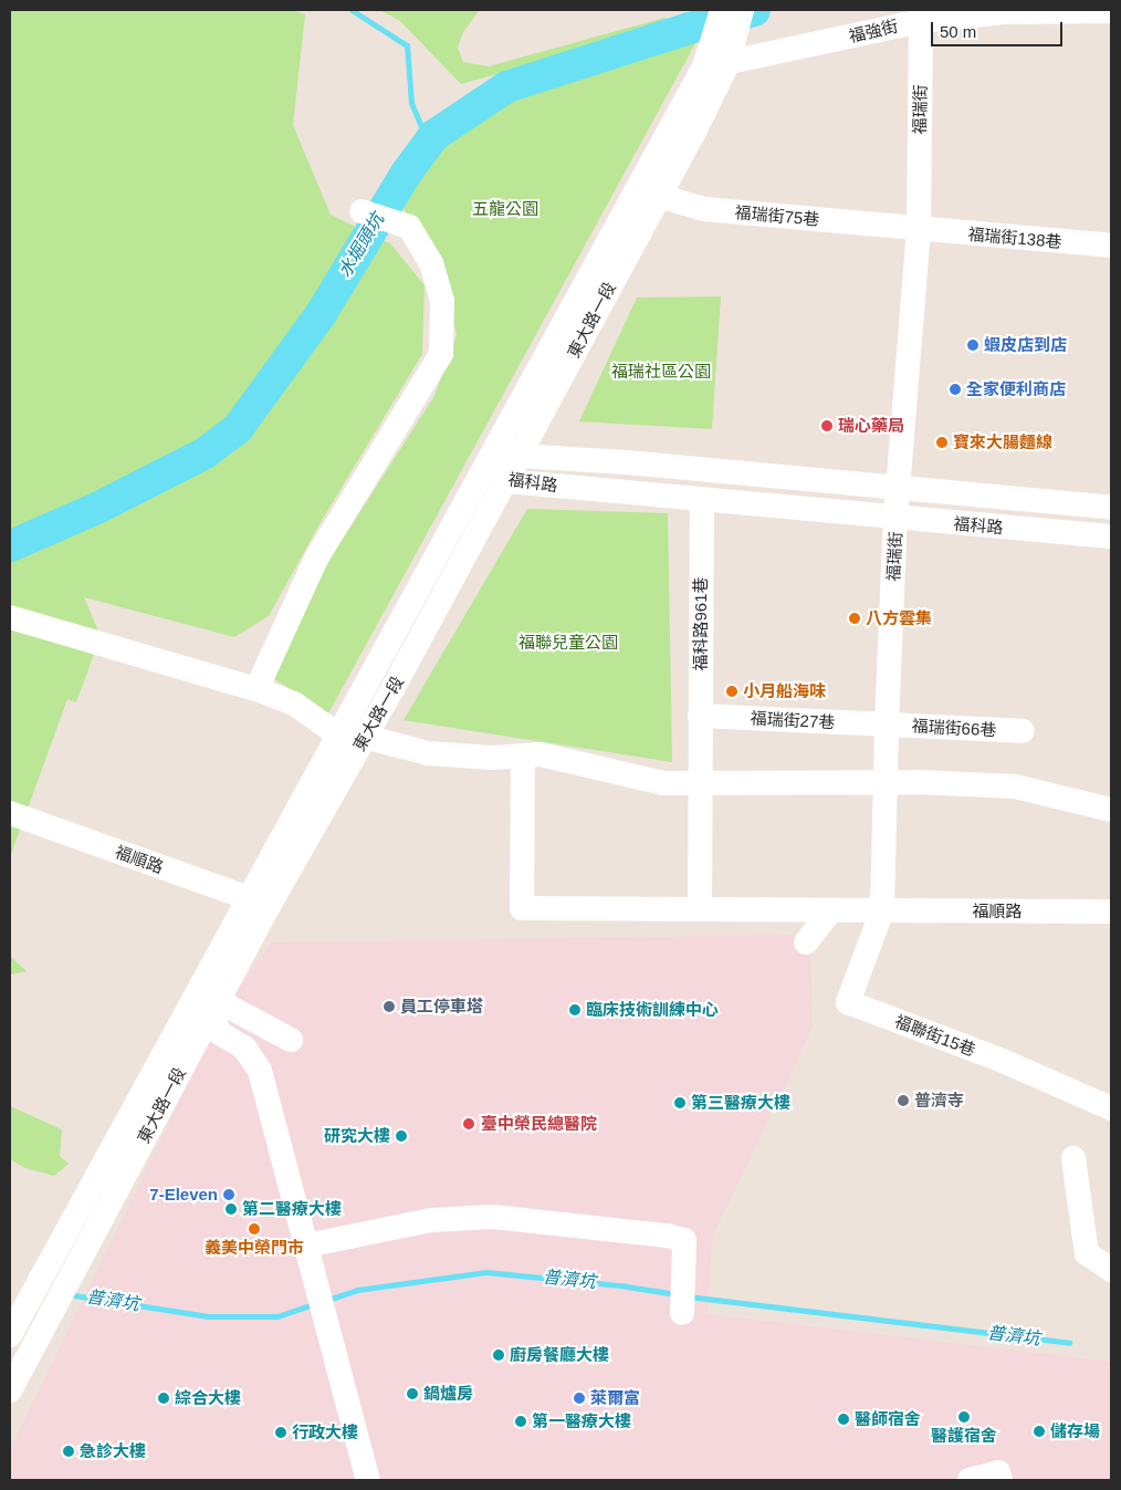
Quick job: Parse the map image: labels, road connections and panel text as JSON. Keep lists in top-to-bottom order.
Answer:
{
  "streets": {
    "street": [
      "福強街",
      "福瑞街",
      "福瑞街75巷",
      "福瑞街138巷",
      "東大路一段",
      "福科路",
      "福科路961巷",
      "福瑞街27巷",
      "福瑞街66巷",
      "福順路",
      "福聯街15巷"
    ]
  },
  "crossings": [
    ["福強街", "福瑞街"],
    ["福強街", "東大路一段"],
    ["福瑞街", "福瑞街75巷"],
    ["福瑞街", "福瑞街138巷"],
    ["福瑞街", "福科路"],
    ["福瑞街", "福瑞街27巷"],
    ["福瑞街", "福瑞街66巷"],
    ["福瑞街", "福順路"],
    ["福瑞街", "福聯街15巷"],
    ["福瑞街75巷", "福瑞街138巷"],
    ["福瑞街75巷", "東大路一段"],
    ["東大路一段", "福科路"],
    ["東大路一段", "福順路"],
    ["福科路", "福科路961巷"],
    ["福科路961巷", "福瑞街27巷"],
    ["福瑞街27巷", "福瑞街66巷"],
    ["福順路", "福聯街15巷"]
  ],
  "water": ["水堀頭坑", "普濟坑"],
  "parks": ["五龍公園", "福瑞社區公園", "福聯兒童公園"],
  "places": [
    "蝦皮店到店",
    "全家便利商店",
    "瑞心藥局",
    "寶來大腸麵線",
    "八方雲集",
    "小月船海味",
    "員工停車塔",
    "臨床技術訓練中心",
    "普濟寺",
    "第三醫療大樓",
    "臺中榮民總醫院",
    "研究大樓",
    "7-Eleven",
    "第二醫療大樓",
    "義美中榮門市",
    "廚房餐廳大樓",
    "鍋爐房",
    "綜合大樓",
    "萊爾富",
    "醫護宿舍",
    "醫師宿舍",
    "第一醫療大樓",
    "儲存場",
    "行政大樓",
    "急診大樓"
  ],
  "scale_bar": "50 m"
}
